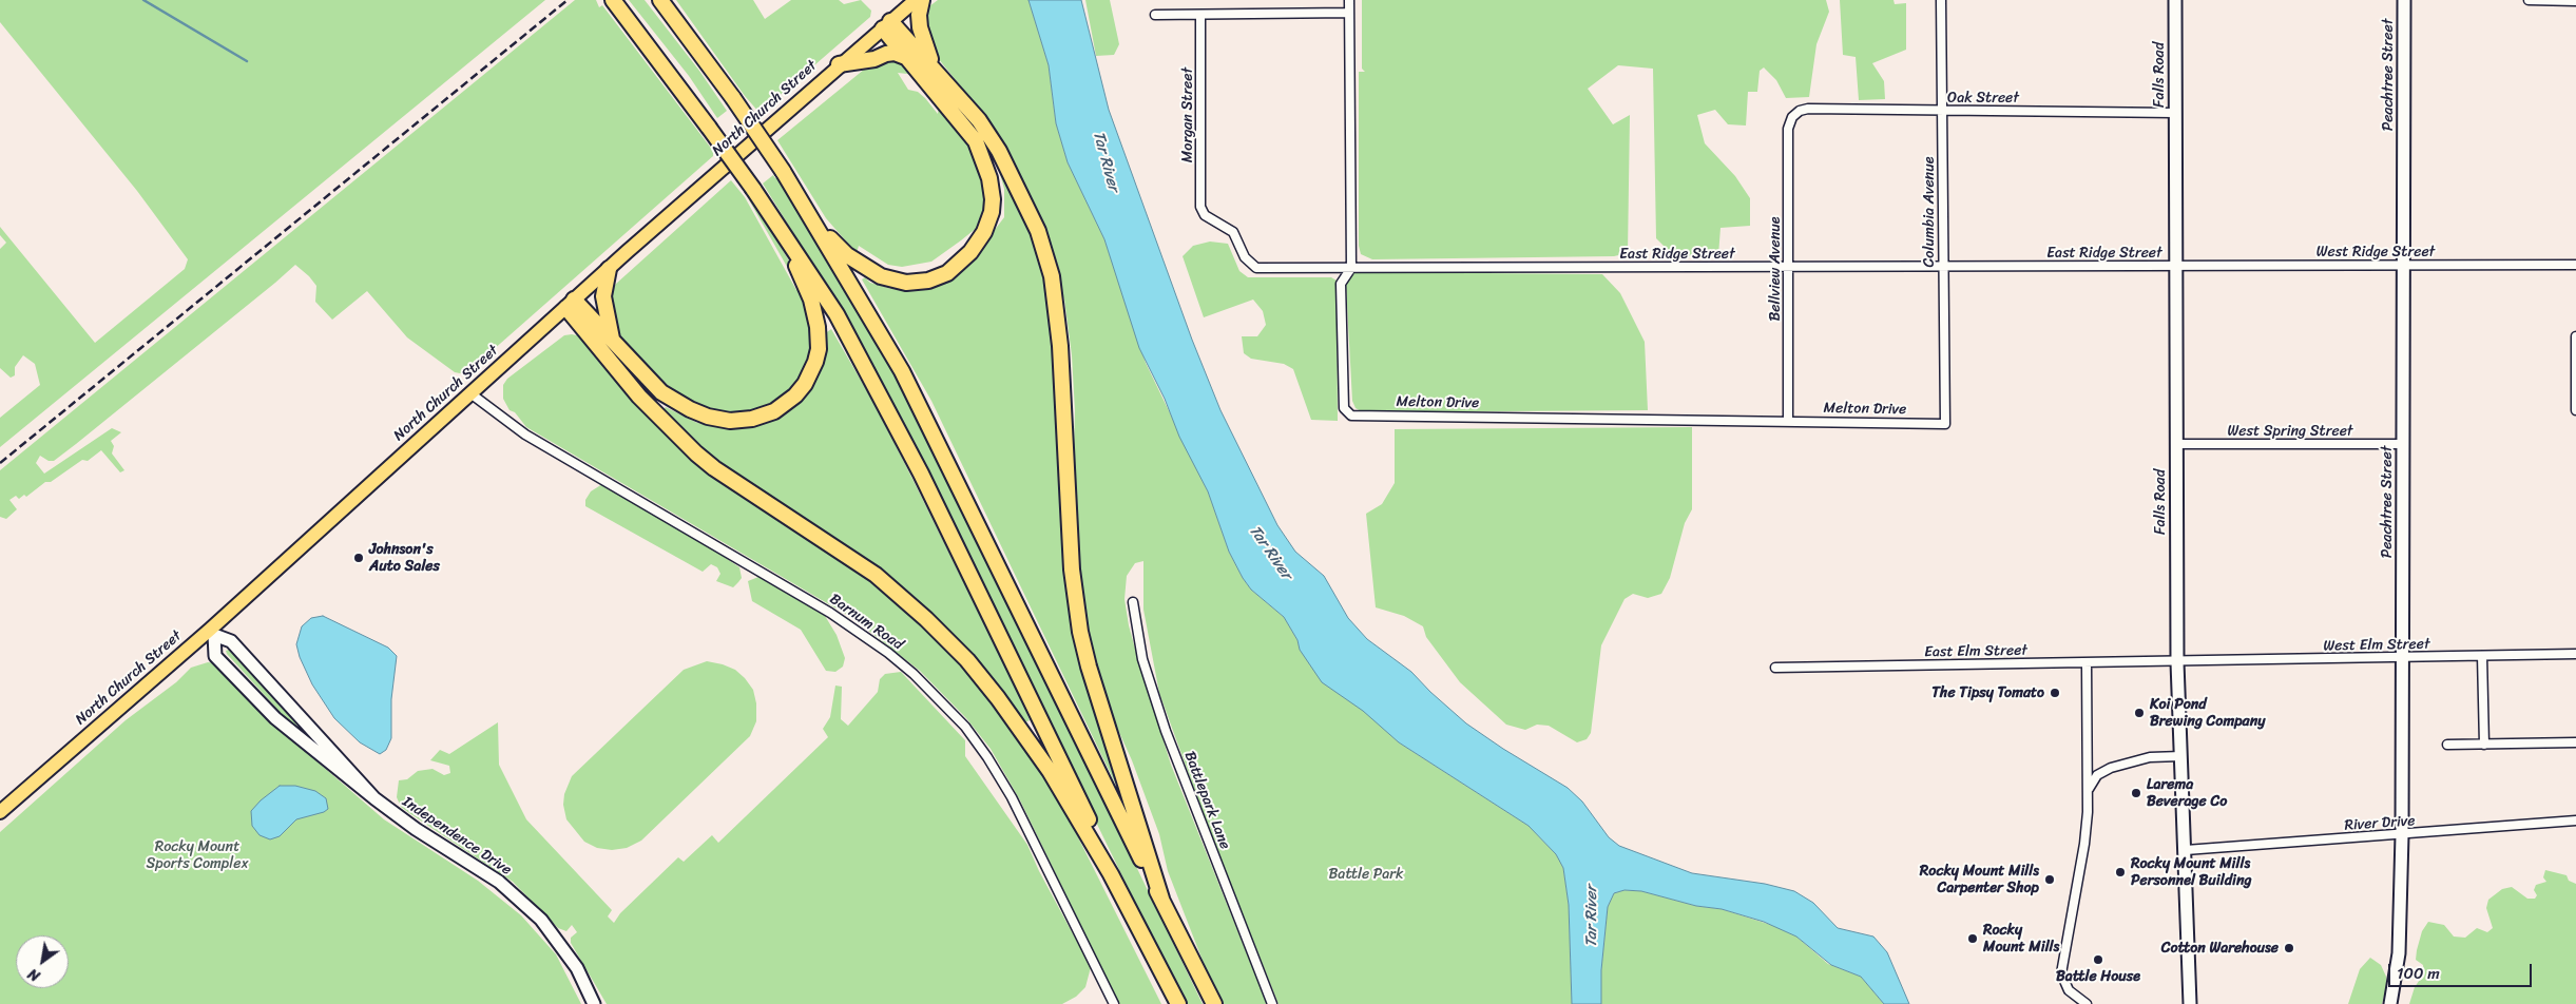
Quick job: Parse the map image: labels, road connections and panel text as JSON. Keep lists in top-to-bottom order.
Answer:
{
  "streets": {
    "main road": [
      "Falls Road",
      "Peachtree Street",
      "North Church Street",
      "Independence Drive"
    ],
    "street": [
      "Oak Street",
      "Morgan Street",
      "Columbia Avenue",
      "West Ridge Street",
      "East Ridge Street",
      "Bellview Avenue",
      "Melton Drive",
      "West Spring Street",
      "Barnum Road",
      "West Elm Street",
      "East Elm Street",
      "Battlepark Lane",
      "River Drive"
    ]
  },
  "crossings": [
    ["Falls Road", "Oak Street"],
    ["Falls Road", "West Ridge Street"],
    ["Falls Road", "East Ridge Street"],
    ["Falls Road", "West Spring Street"],
    ["Falls Road", "West Elm Street"],
    ["Falls Road", "East Elm Street"],
    ["Falls Road", "River Drive"],
    ["Peachtree Street", "West Ridge Street"],
    ["Peachtree Street", "West Spring Street"],
    ["Peachtree Street", "West Elm Street"],
    ["Peachtree Street", "River Drive"],
    ["Oak Street", "Columbia Avenue"],
    ["Oak Street", "Bellview Avenue"],
    ["North Church Street", "Barnum Road"],
    ["Morgan Street", "East Ridge Street"],
    ["Columbia Avenue", "East Ridge Street"],
    ["Columbia Avenue", "Melton Drive"],
    ["West Ridge Street", "East Ridge Street"],
    ["East Ridge Street", "Bellview Avenue"],
    ["East Ridge Street", "Melton Drive"],
    ["Bellview Avenue", "Melton Drive"],
    ["West Elm Street", "East Elm Street"]
  ],
  "water": ["Tar River"],
  "parks": ["Rocky Mount Sports Complex", "Battle Park"],
  "places": [
    "Johnson's Auto Sales",
    "The Tipsy Tomato",
    "Koi Pond Brewing Company",
    "Larema Beverage Co",
    "Rocky Mount Mills Personnel Building",
    "Rocky Mount Mills Carpenter Shop",
    "Rocky Mount Mills",
    "Cotton Warehouse",
    "Battle House"
  ],
  "scale_bar": "100 m",
  "north": "bottom left"
}
